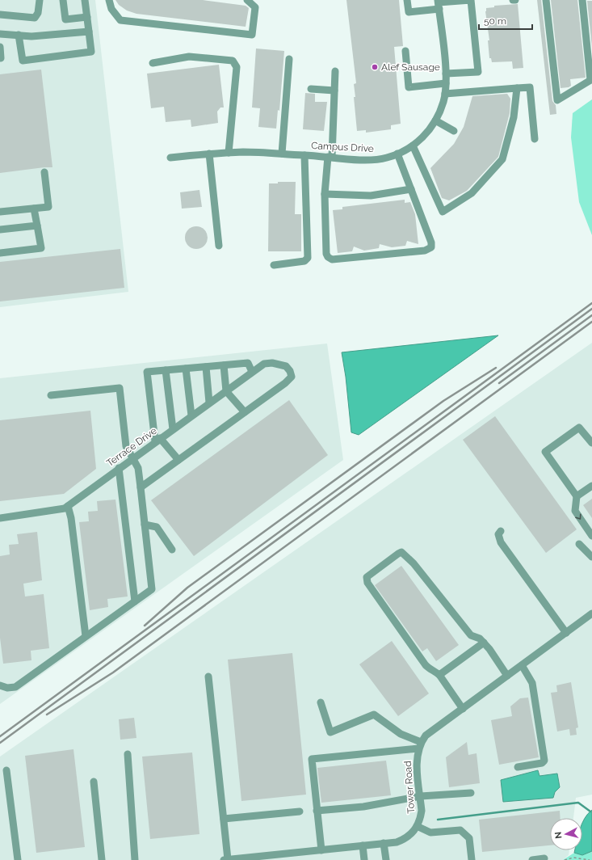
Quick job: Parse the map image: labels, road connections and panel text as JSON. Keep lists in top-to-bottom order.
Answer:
{
  "streets": {
    "street": ["Campus Drive", "Terrace Drive", "Tower Road"]
  },
  "places": ["Alef Sausage"],
  "scale_bar": "50 m",
  "north": "left"
}
